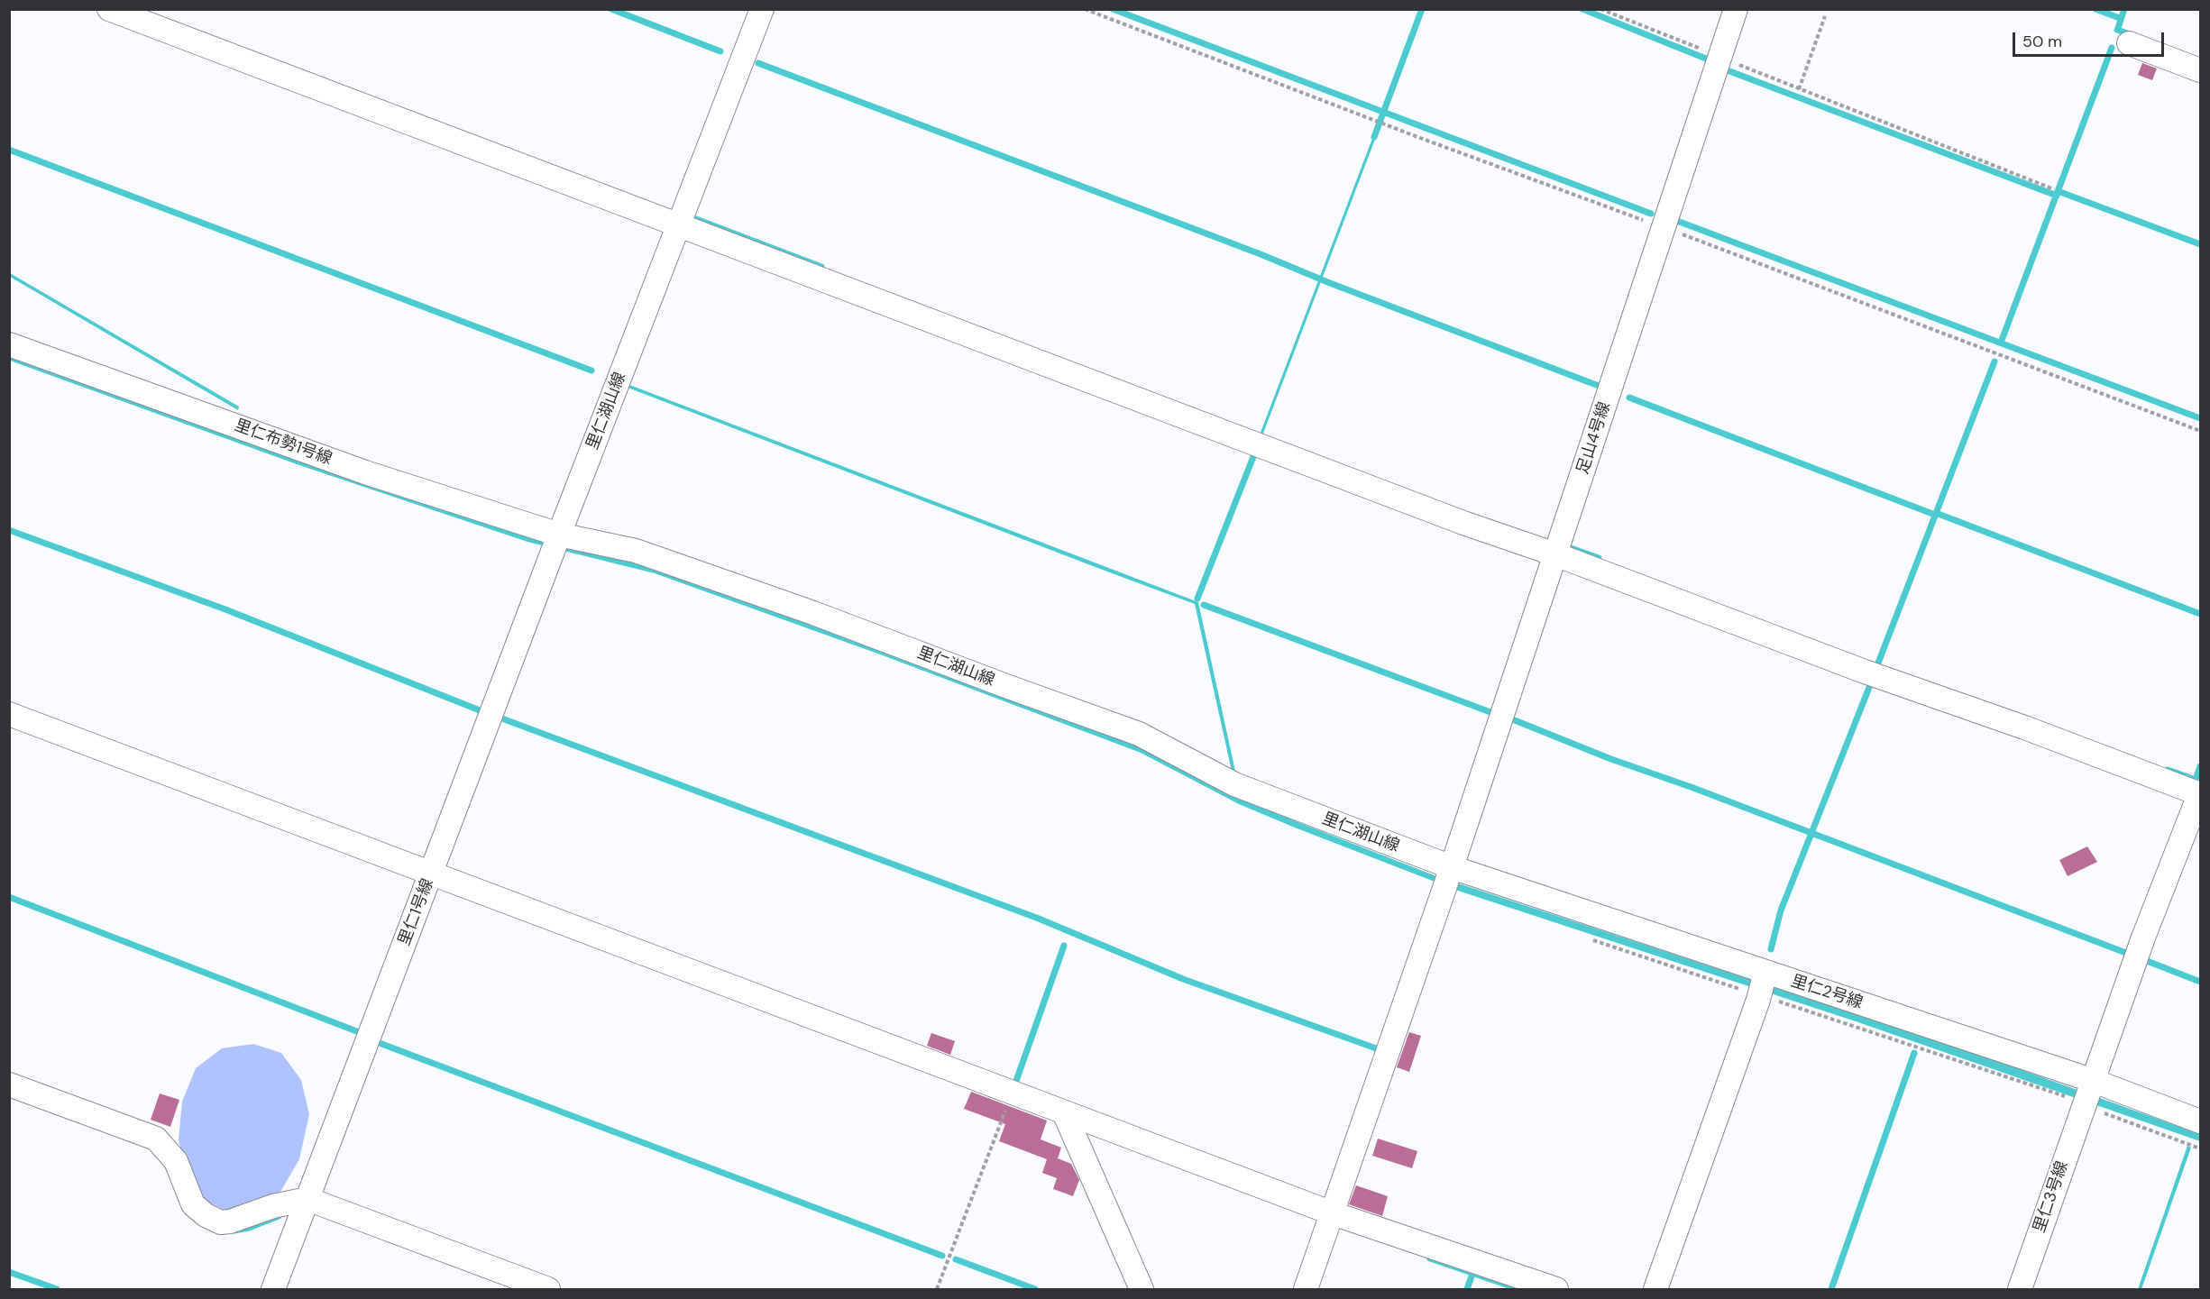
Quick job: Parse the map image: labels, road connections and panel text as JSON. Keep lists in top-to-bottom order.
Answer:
{
  "streets": {
    "street": [
      "里仁湖山線",
      "足山4号線",
      "里仁布勢1号線",
      "里仁1号線",
      "里仁2号線",
      "里仁3号線"
    ]
  },
  "crossings": [
    ["里仁湖山線", "足山4号線"],
    ["里仁湖山線", "里仁布勢1号線"],
    ["里仁湖山線", "里仁1号線"],
    ["里仁湖山線", "里仁2号線"],
    ["足山4号線", "里仁2号線"],
    ["里仁布勢1号線", "里仁1号線"],
    ["里仁2号線", "里仁3号線"]
  ],
  "scale_bar": "50 m"
}
